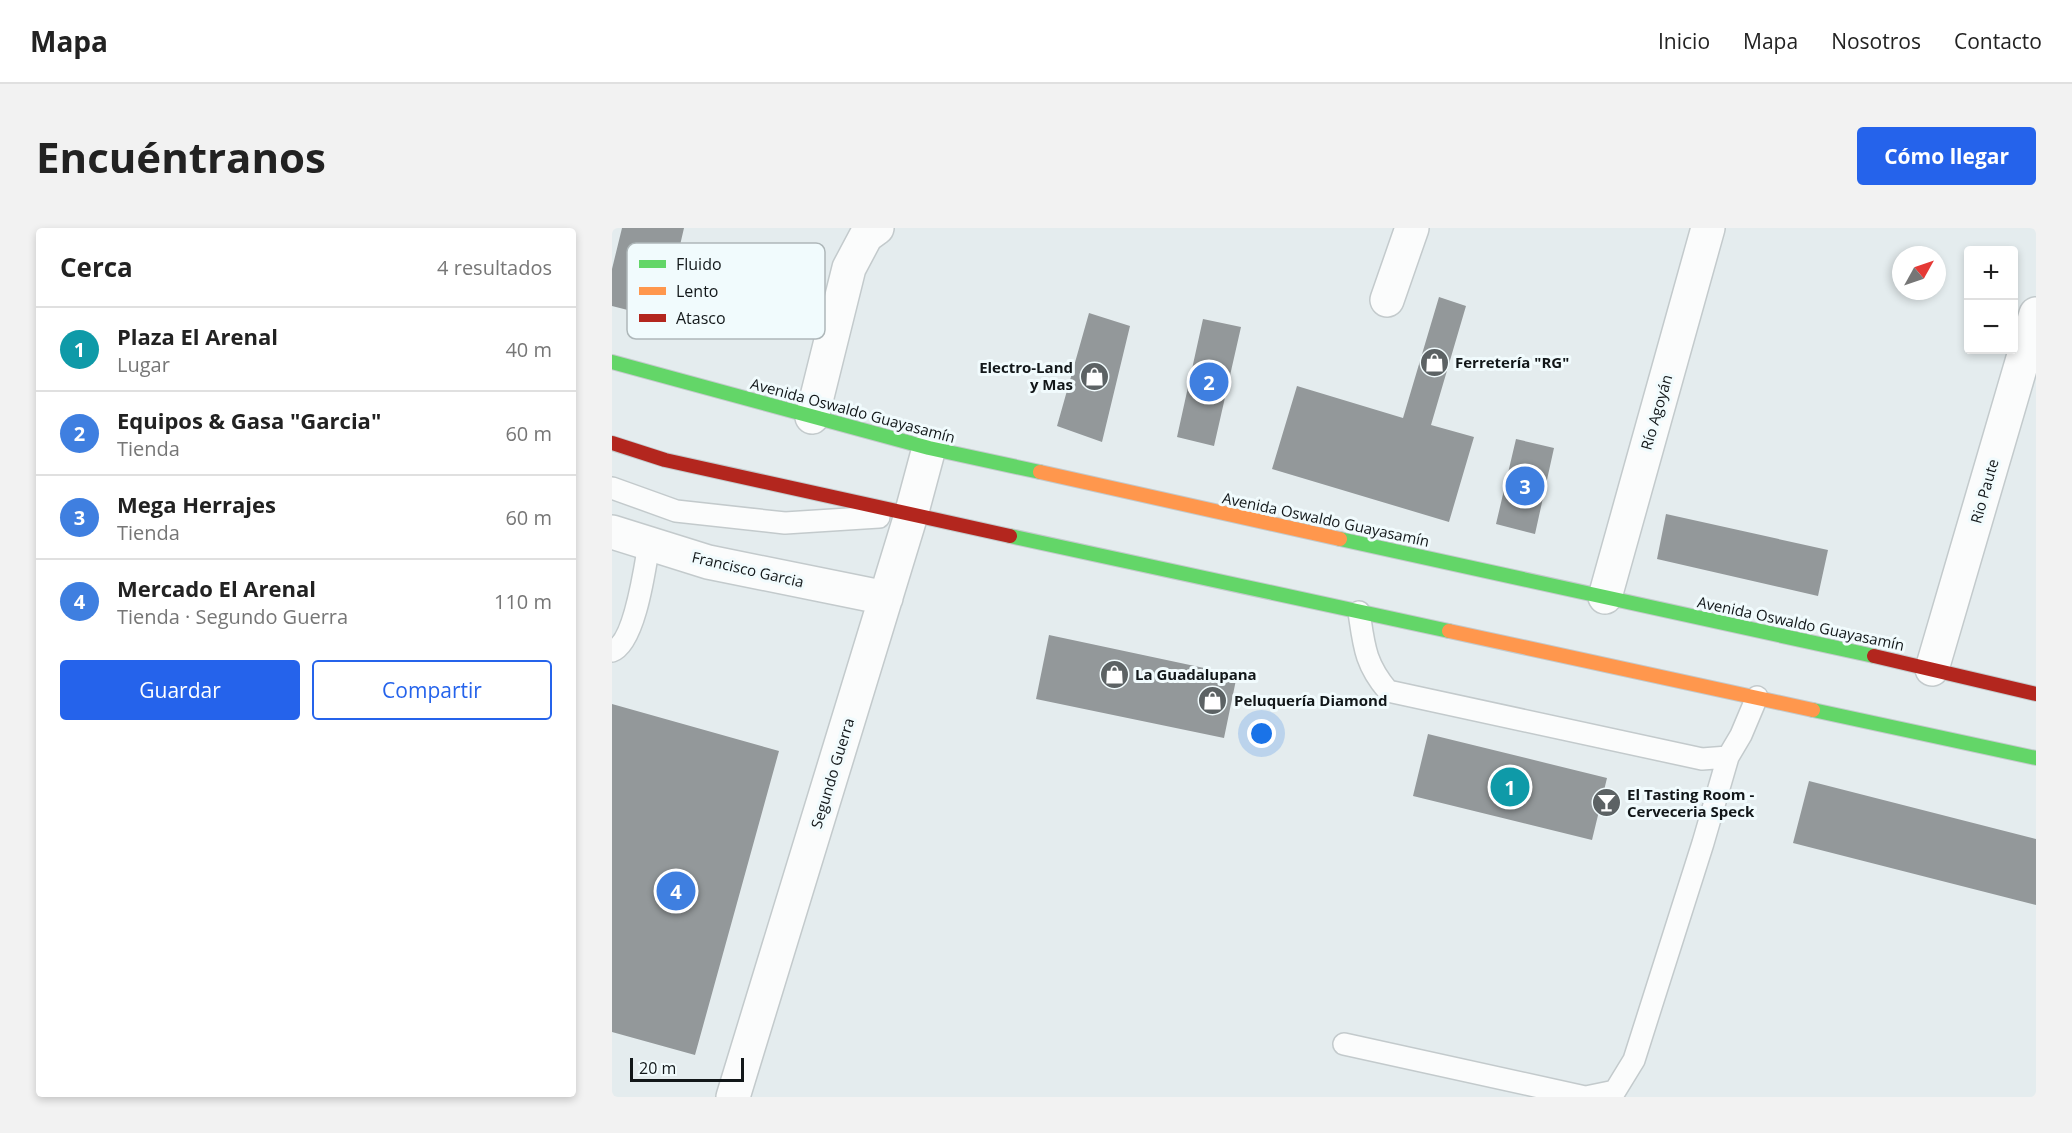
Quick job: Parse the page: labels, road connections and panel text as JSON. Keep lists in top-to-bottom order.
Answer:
{
  "streets": {
    "main road": ["Avenida Oswaldo Guayasamín"],
    "street": [
      "Río Agoyán",
      "Rio Paute",
      "Francisco Garcia",
      "Segundo Guerra"
    ]
  },
  "crossings": [
    ["Avenida Oswaldo Guayasamín", "Río Agoyán"],
    ["Avenida Oswaldo Guayasamín", "Rio Paute"],
    ["Avenida Oswaldo Guayasamín", "Segundo Guerra"],
    ["Francisco Garcia", "Segundo Guerra"]
  ],
  "places": {
    "shop": [
      "Ferretería \"RG\"",
      "Electro-Land y Mas",
      "La Guadalupana",
      "Peluquería Diamond"
    ],
    "bar": ["El Tasting Room - Cerveceria Speck"]
  },
  "legend": ["Fluido", "Lento", "Atasco"],
  "scale_bar": "20 m",
  "north": "top right",
  "page": {
    "header": "Mapa",
    "nav": [
      "Inicio",
      "Mapa",
      "Nosotros",
      "Contacto"
    ],
    "buttons": [
      "Cómo llegar",
      ["Guardar", "Compartir"]
    ],
    "title": "Encuéntranos",
    "heading": ["Cerca", "4 resultados"],
    "map_buttons": ["+", "−"],
    "list": [
      {
        "mark": "1",
        "name": "Plaza El Arenal",
        "note": "Lugar",
        "value": "40 m"
      },
      {
        "mark": "2",
        "name": "Equipos & Gasa \"Garcia\"",
        "note": "Tienda",
        "value": "60 m"
      },
      {
        "mark": "3",
        "name": "Mega Herrajes",
        "note": "Tienda",
        "value": "60 m"
      },
      {
        "mark": "4",
        "name": "Mercado El Arenal",
        "note": "Tienda · Segundo Guerra",
        "value": "110 m"
      }
    ],
    "pins": [
      "2",
      "3",
      "1",
      "4"
    ],
    "scale": "20 m"
  }
}
